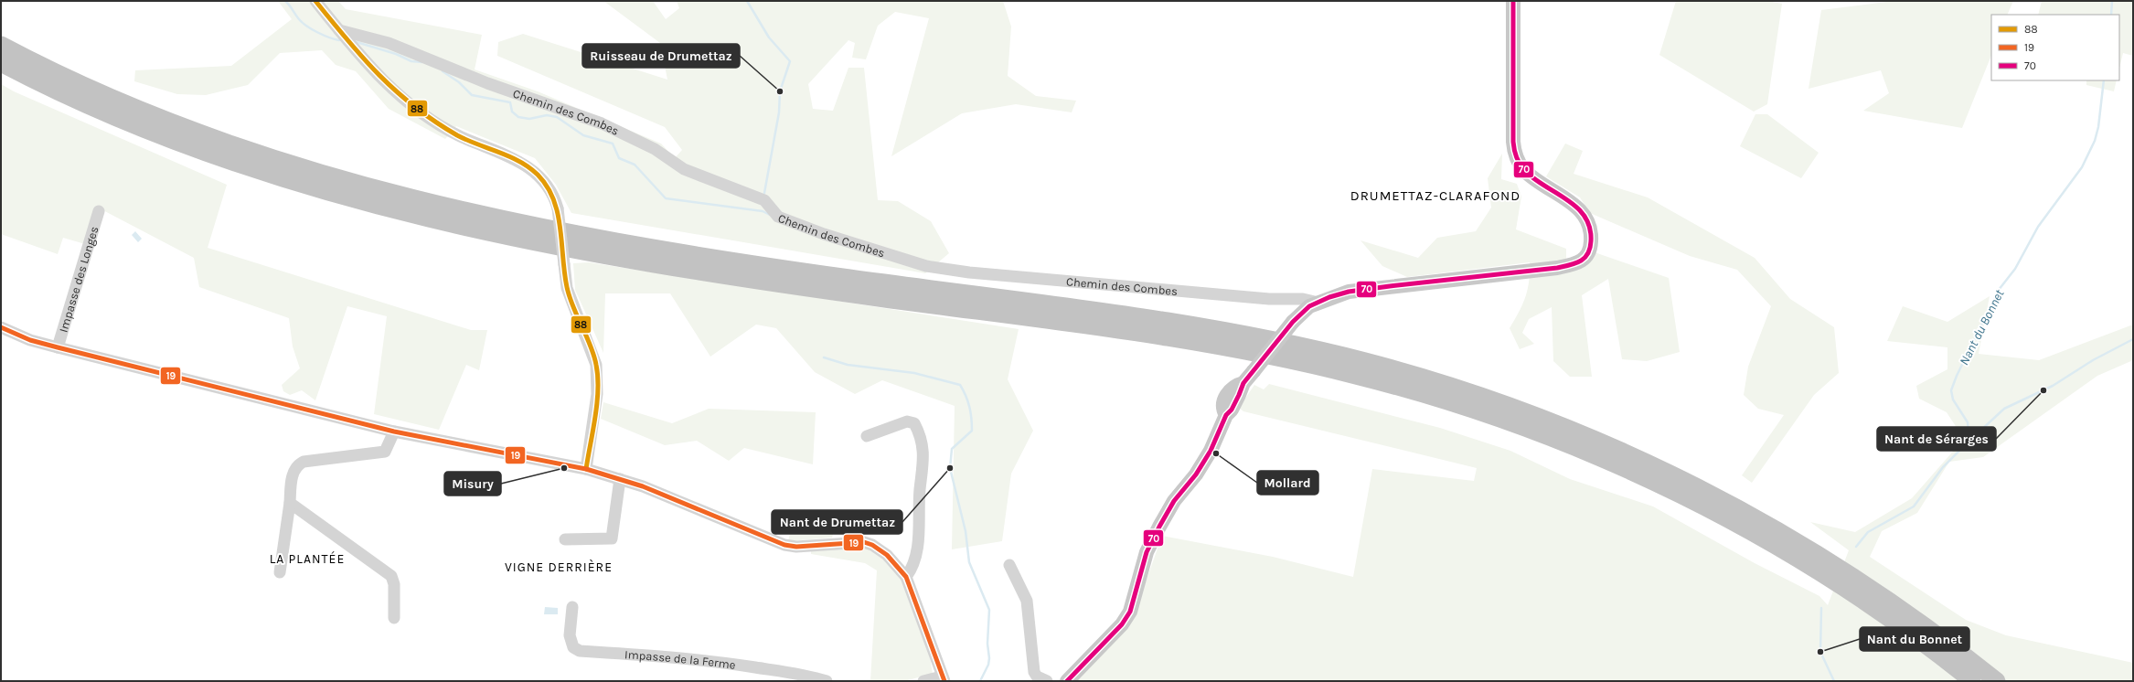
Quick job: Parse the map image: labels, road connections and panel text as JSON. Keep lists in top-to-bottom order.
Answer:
{
  "streets": {
    "street": ["Chemin des Combes", "Impasse des Longes", "Impasse de la Ferme"]
  },
  "districts": ["DRUMETTAZ-CLARAFOND", "LA PLANTÉE", "VIGNE DERRIÈRE"],
  "water": ["Nant du Bonnet"],
  "places": [
    "Ruisseau de Drumettaz",
    "Nant de Sérarges",
    "Mollard",
    "Misury",
    "Nant de Drumettaz",
    "Nant du Bonnet"
  ],
  "lines": ["transit line 88", "transit line 70", "transit line 19"],
  "legend": ["88", "19", "70"]
}
